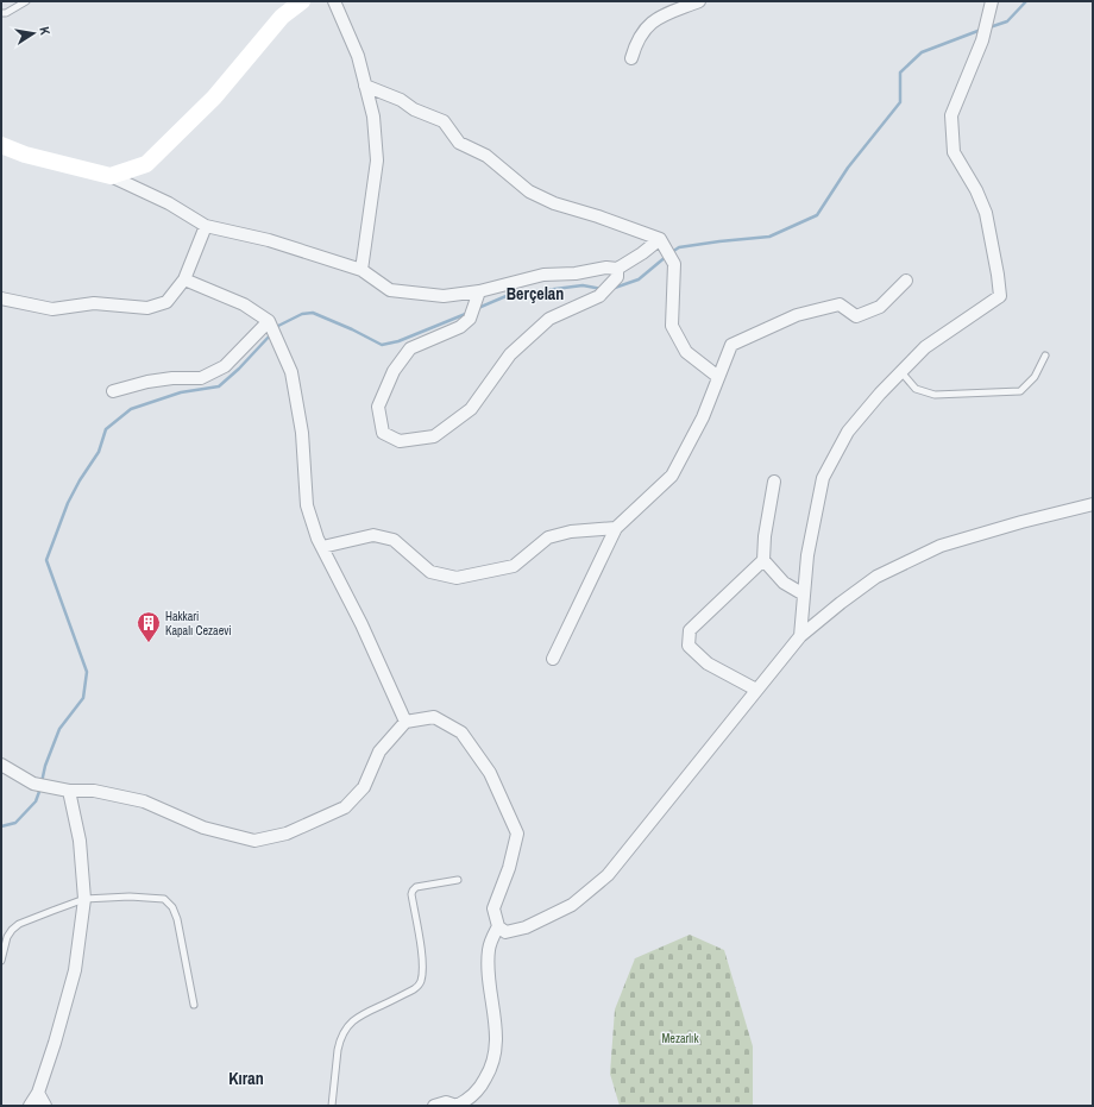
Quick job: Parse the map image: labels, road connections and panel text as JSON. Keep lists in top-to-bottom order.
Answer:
{
  "districts": ["Berçelan", "Kıran"],
  "parks": ["Mezarlık"],
  "places": {
    "building": ["Hakkari Kapalı Cezaevi"]
  },
  "north": "right"
}
